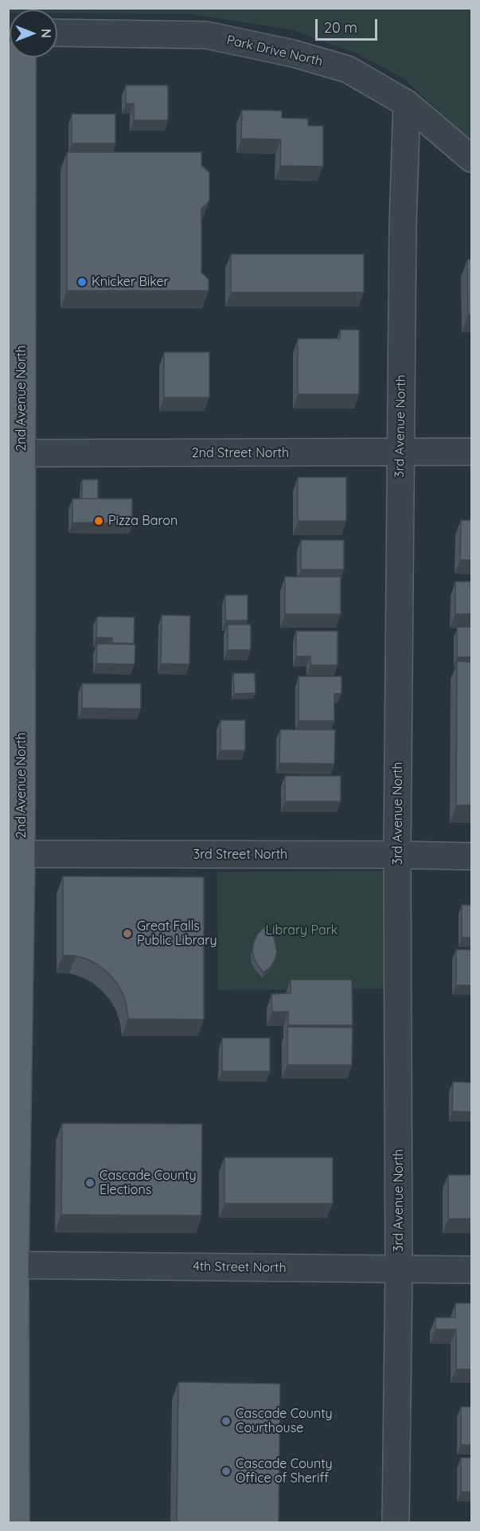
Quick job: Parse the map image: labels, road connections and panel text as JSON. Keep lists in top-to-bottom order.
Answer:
{
  "streets": {
    "main road": ["2nd Avenue North"],
    "street": [
      "Park Drive North",
      "3rd Avenue North",
      "2nd Street North",
      "3rd Street North",
      "4th Street North"
    ]
  },
  "crossings": [
    ["Park Drive North", "3rd Avenue North"],
    ["2nd Avenue North", "2nd Street North"],
    ["2nd Avenue North", "3rd Street North"],
    ["2nd Avenue North", "4th Street North"],
    ["3rd Avenue North", "2nd Street North"],
    ["3rd Avenue North", "3rd Street North"],
    ["3rd Avenue North", "4th Street North"]
  ],
  "parks": ["Library Park"],
  "places": [
    "Knicker Biker",
    "Pizza Baron",
    "Great Falls Public Library",
    "Cascade County Elections",
    "Cascade County Courthouse",
    "Cascade County Office of Sheriff"
  ],
  "scale_bar": "20 m",
  "north": "right"
}
